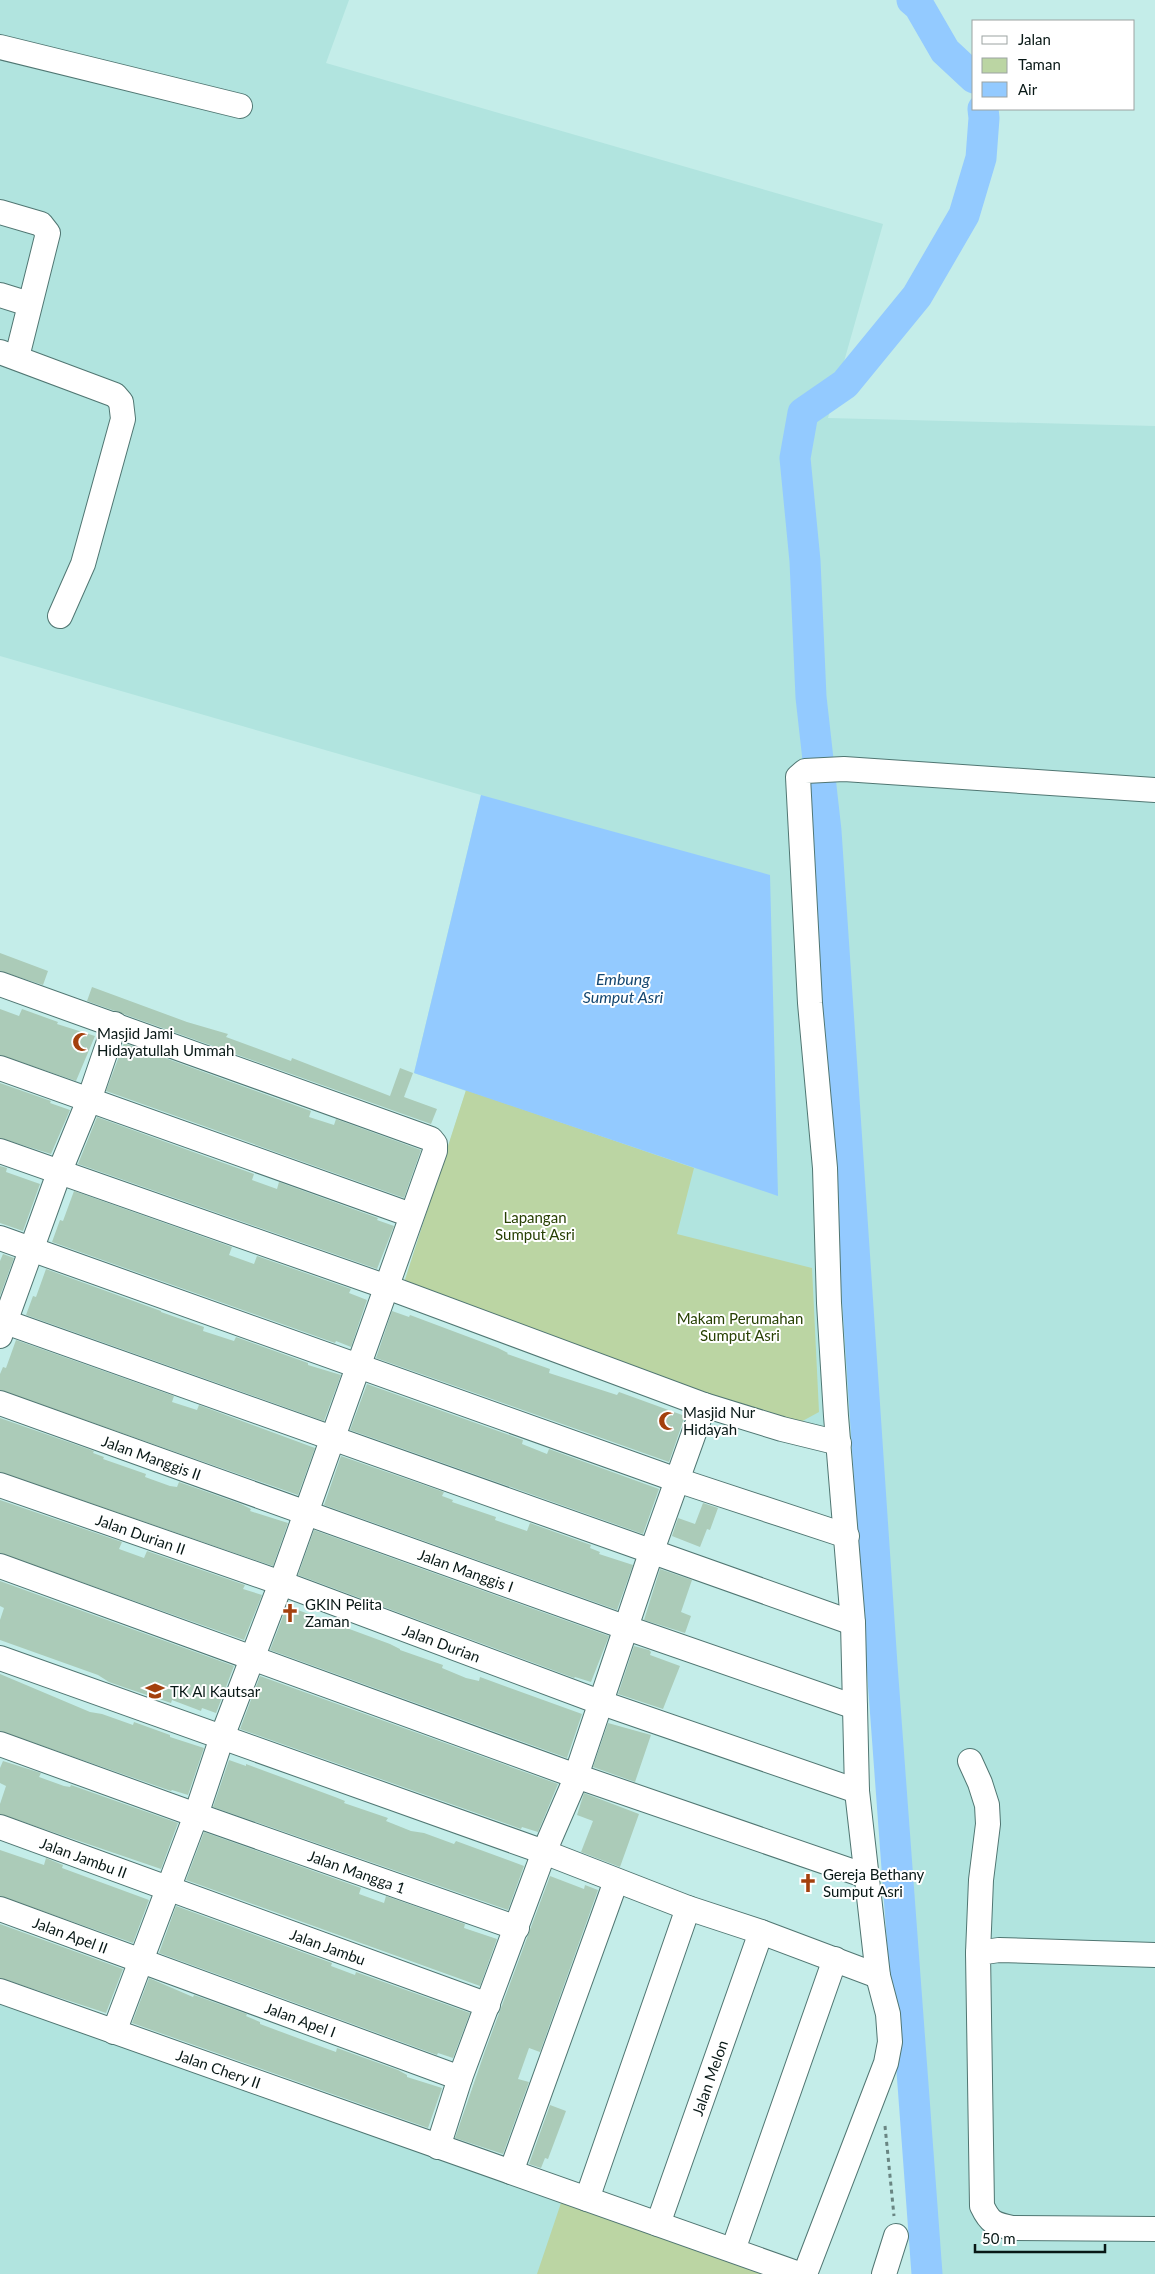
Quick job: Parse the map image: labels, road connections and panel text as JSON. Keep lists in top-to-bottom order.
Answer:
{
  "streets": {
    "street": [
      "Jalan Manggis II",
      "Jalan Durian II",
      "Jalan Manggis I",
      "Jalan Durian",
      "Jalan Jambu II",
      "Jalan Mangga 1",
      "Jalan Apel II",
      "Jalan Jambu",
      "Jalan Apel I",
      "Jalan Chery II",
      "Jalan Melon"
    ]
  },
  "crossings": [
    ["Jalan Manggis II", "Jalan Manggis I"],
    ["Jalan Durian II", "Jalan Durian"],
    ["Jalan Jambu II", "Jalan Jambu"],
    ["Jalan Apel II", "Jalan Apel I"],
    ["Jalan Chery II", "Jalan Melon"]
  ],
  "water": ["Embung Sumput Asri"],
  "parks": ["Lapangan Sumput Asri", "Makam Perumahan Sumput Asri"],
  "places": {
    "mosque": ["Masjid Jami Hidayatullah Ummah", "Masjid Nur Hidayah"],
    "church": ["GKIN Pelita Zaman", "Gereja Bethany Sumput Asri"],
    "school or university": ["TK Al Kautsar"]
  },
  "legend": ["Jalan", "Taman", "Air"],
  "scale_bar": "50 m"
}
